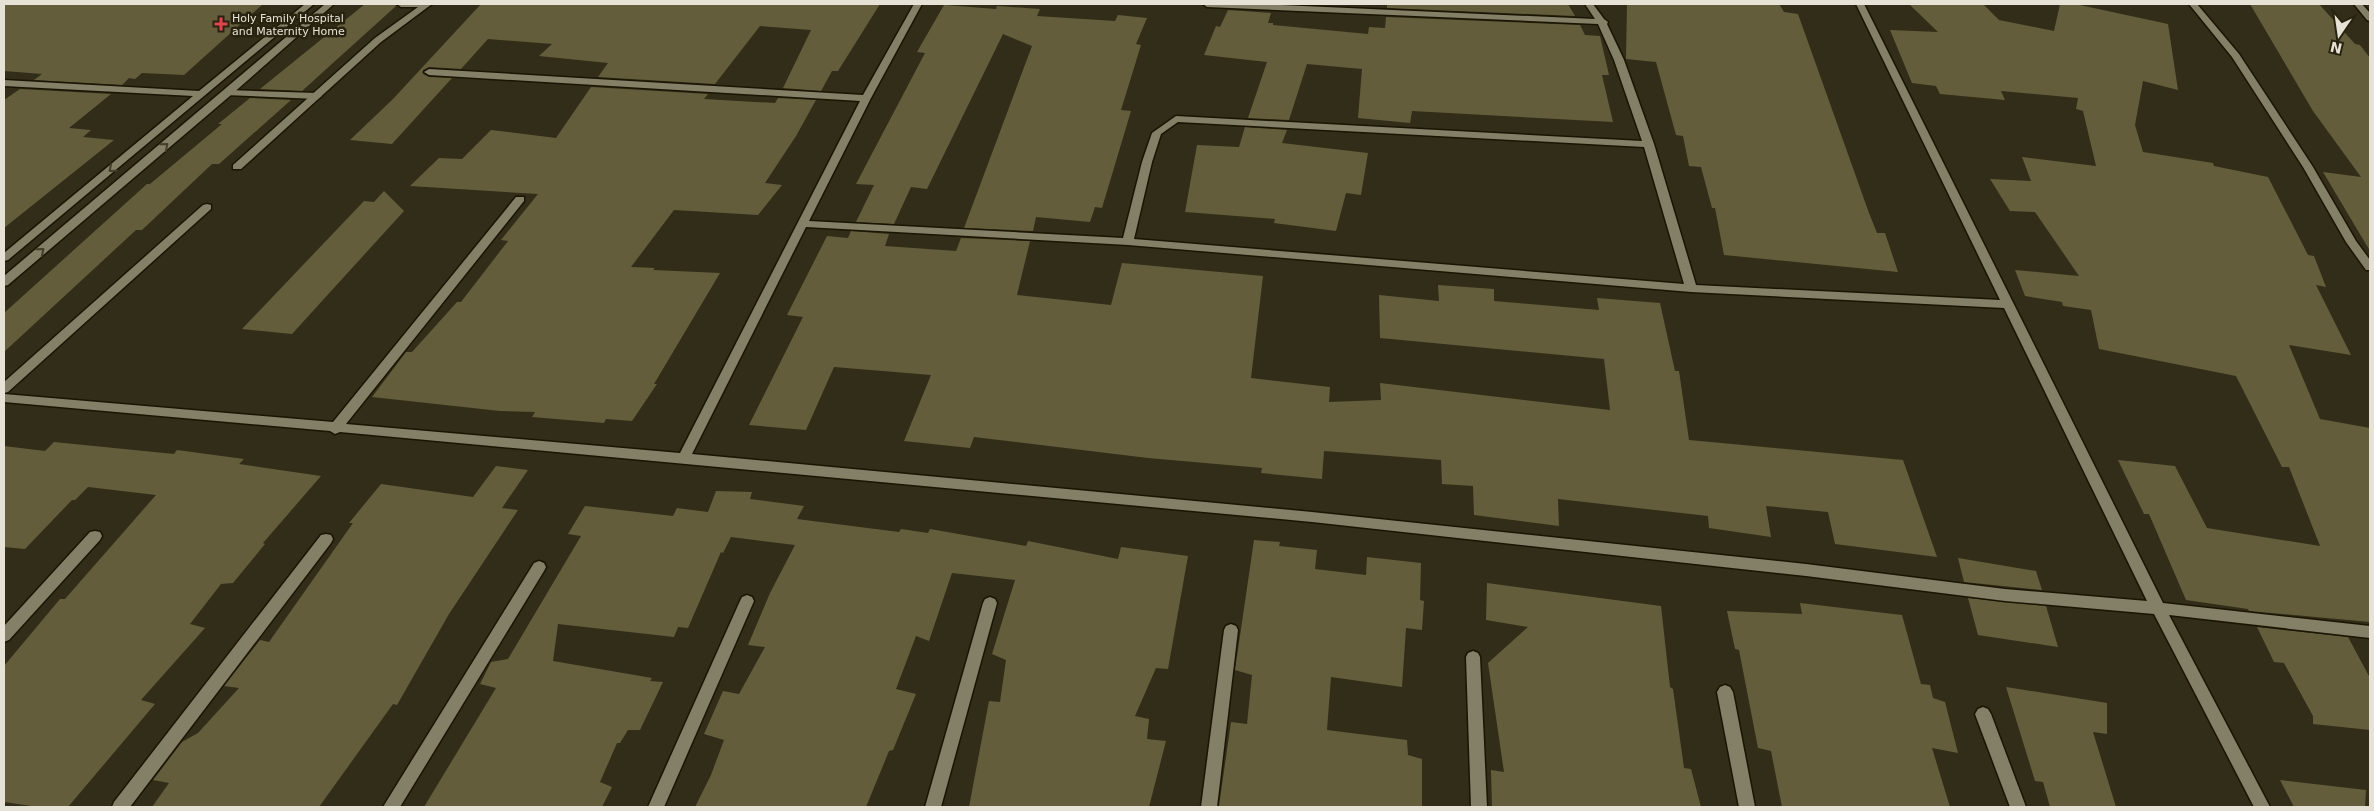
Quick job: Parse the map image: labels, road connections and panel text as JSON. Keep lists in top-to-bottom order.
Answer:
{
  "places": {
    "health": ["Holy Family Hospital and Maternity Home"]
  },
  "north": "bottom"
}
